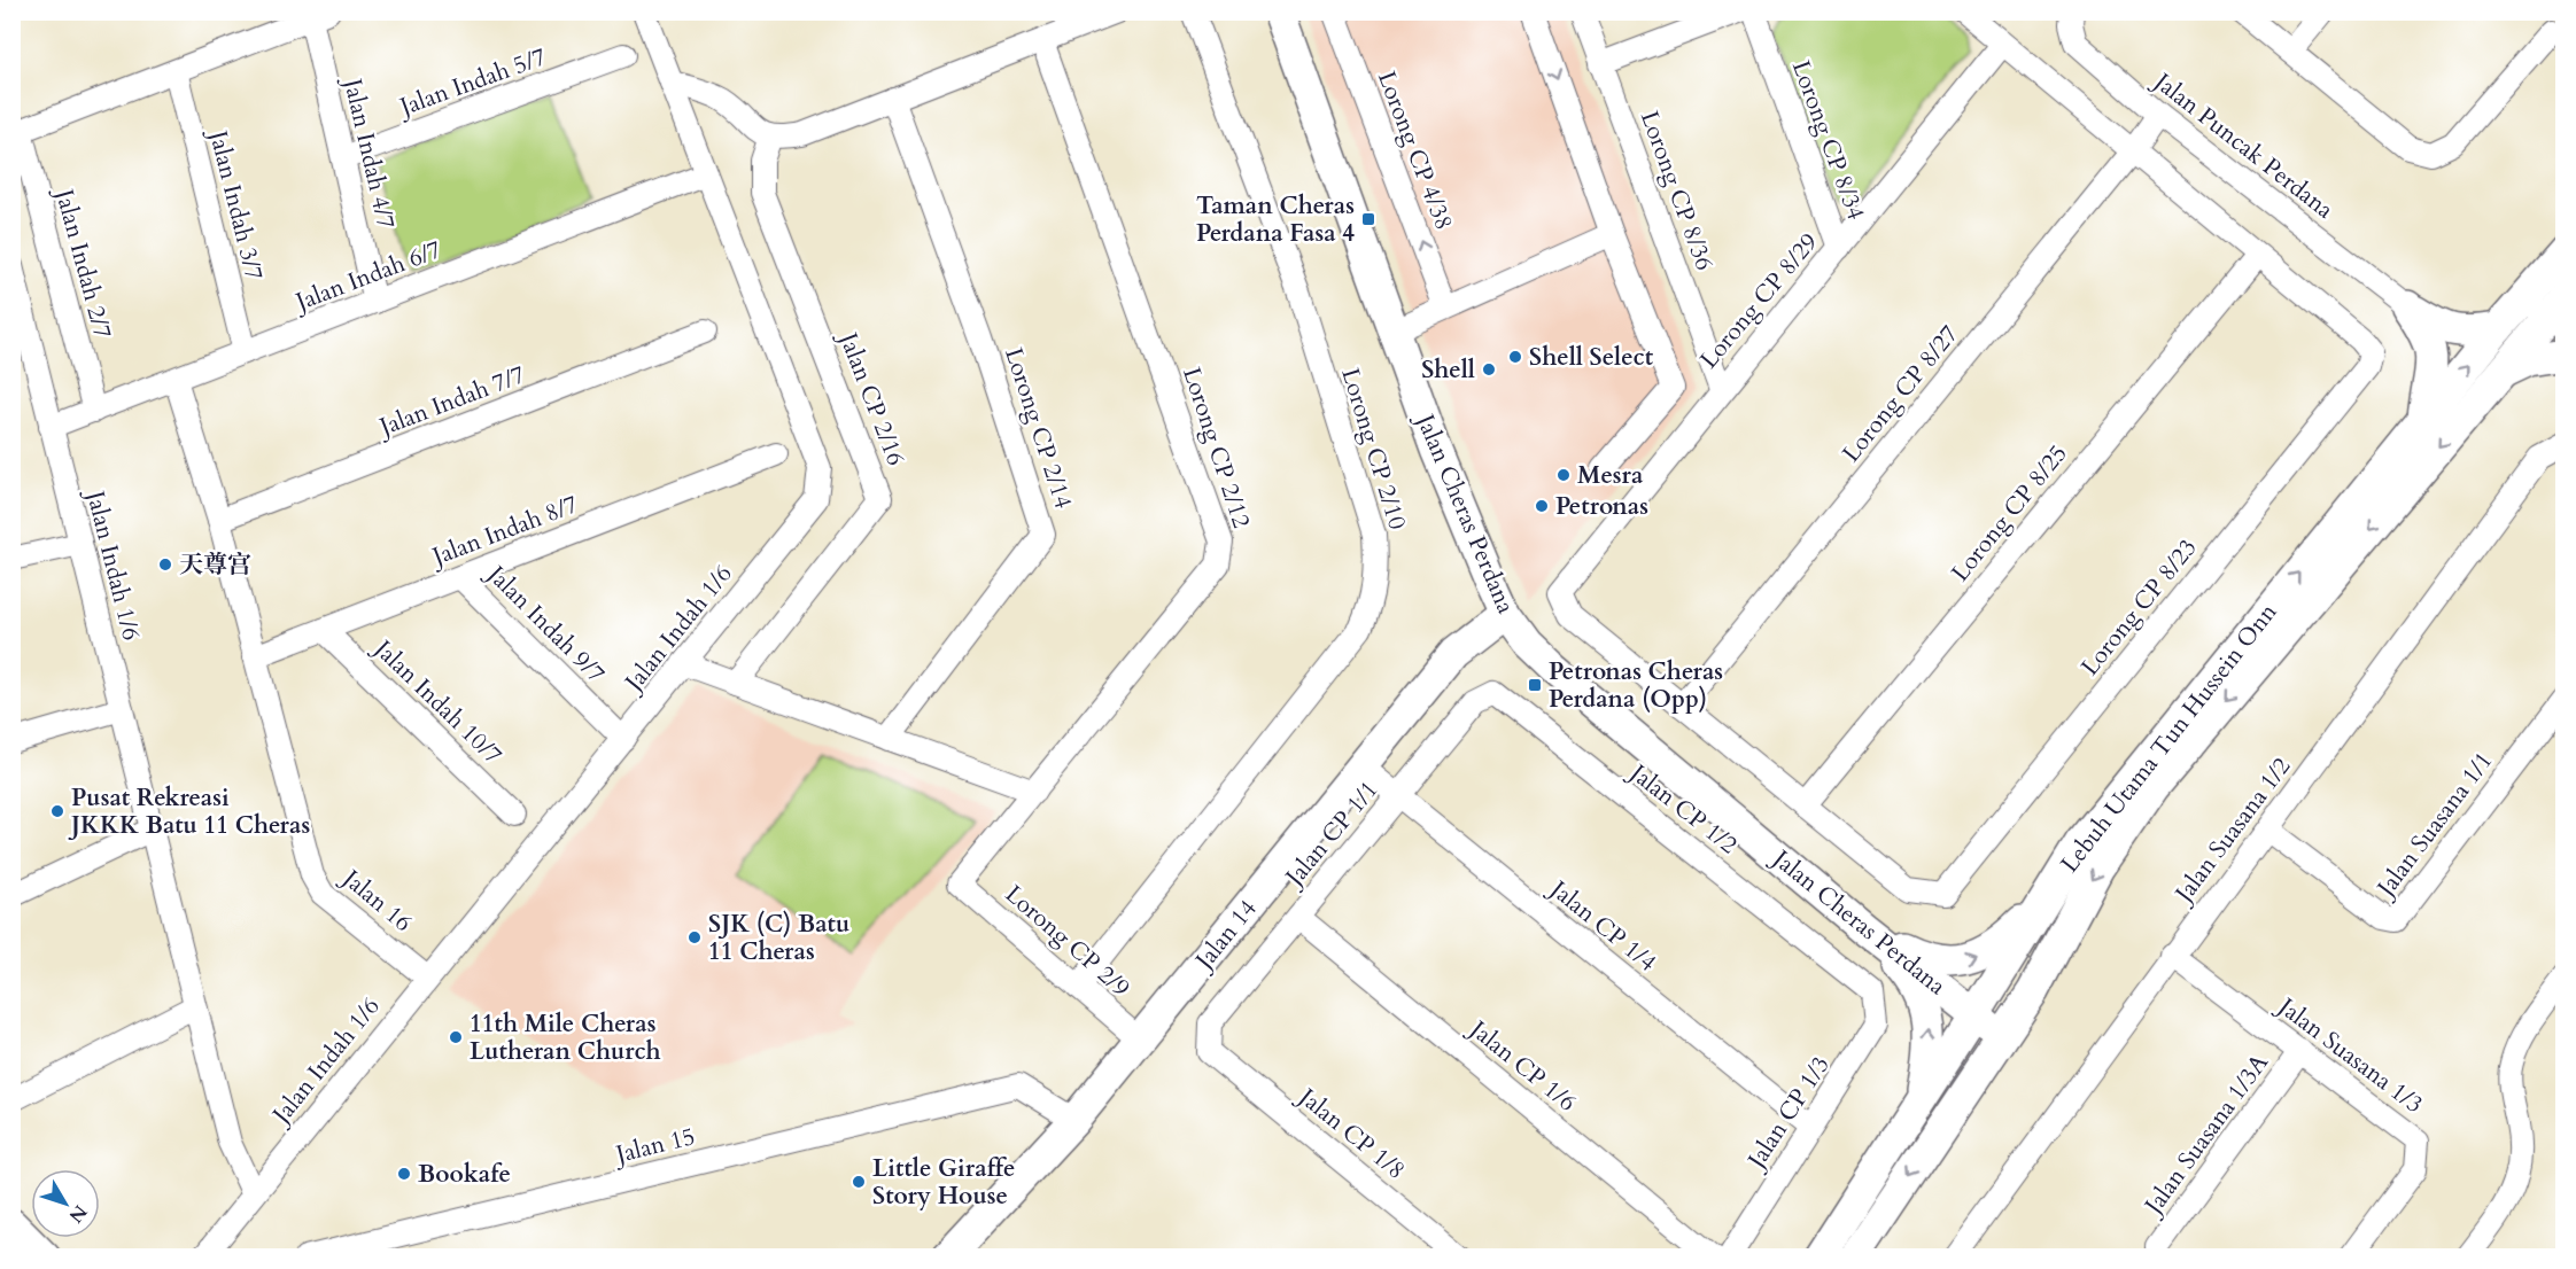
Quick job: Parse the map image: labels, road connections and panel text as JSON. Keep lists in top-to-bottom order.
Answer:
{
  "streets": {
    "main road": ["Jalan Cheras Perdana", "Lebuh Utama Tun Hussein Onn", "Jalan 14"],
    "street": [
      "Jalan Indah 5/7",
      "Lorong CP 8/34",
      "Jalan Puncak Perdana",
      "Lorong CP 4/38",
      "Jalan Indah 4/7",
      "Lorong CP 8/36",
      "Jalan Indah 3/7",
      "Jalan Indah 2/7",
      "Jalan Indah 6/7",
      "Lorong CP 8/29",
      "Lorong CP 8/27",
      "Jalan CP 2/16",
      "Jalan Indah 7/7",
      "Lorong CP 2/14",
      "Lorong CP 2/12",
      "Lorong CP 2/10",
      "Lorong CP 8/25",
      "Jalan Indah 8/7",
      "Jalan Indah 1/6",
      "Lorong CP 8/23",
      "Jalan Indah 9/7",
      "Jalan Indah 10/7",
      "Jalan CP 1/2",
      "Jalan Suasana 1/1",
      "Jalan Suasana 1/2",
      "Jalan CP 1/1",
      "Jalan 16",
      "Jalan CP 1/4",
      "Lorong CP 2/9",
      "Jalan Suasana 1/3",
      "Jalan CP 1/6",
      "Jalan CP 1/3",
      "Jalan CP 1/8",
      "Jalan Suasana 1/3A",
      "Jalan 15"
    ]
  },
  "crossings": [
    ["Jalan Indah 5/7", "Jalan Indah 4/7"],
    ["Lorong CP 8/34", "Lorong CP 8/29"],
    ["Jalan Puncak Perdana", "Lorong CP 8/27"],
    ["Jalan Indah 4/7", "Jalan Indah 6/7"],
    ["Lorong CP 8/36", "Lorong CP 8/29"],
    ["Jalan Indah 3/7", "Jalan Indah 6/7"],
    ["Jalan Indah 2/7", "Jalan Indah 6/7"],
    ["Jalan Indah 6/7", "Jalan Indah 1/6"],
    ["Jalan Indah 6/7", "Jalan 16"],
    ["Lorong CP 8/29", "Lorong CP 8/27"],
    ["Jalan Indah 7/7", "Jalan 16"],
    ["Lorong CP 2/12", "Lorong CP 2/9"],
    ["Lorong CP 2/10", "Lorong CP 2/9"],
    ["Lorong CP 8/25", "Lorong CP 8/23"],
    ["Jalan Cheras Perdana", "Lebuh Utama Tun Hussein Onn"],
    ["Jalan Cheras Perdana", "Jalan 14"],
    ["Jalan Indah 8/7", "Jalan Indah 9/7"],
    ["Jalan Indah 8/7", "Jalan Indah 10/7"],
    ["Jalan Indah 8/7", "Jalan 16"],
    ["Jalan Indah 1/6", "Jalan Indah 9/7"],
    ["Jalan Indah 1/6", "Jalan 16"],
    ["Jalan CP 1/2", "Jalan CP 1/1"],
    ["Jalan CP 1/2", "Jalan CP 1/3"],
    ["Jalan Suasana 1/1", "Jalan Suasana 1/2"],
    ["Jalan Suasana 1/2", "Jalan Suasana 1/3"],
    ["Jalan CP 1/1", "Jalan CP 1/4"],
    ["Jalan CP 1/1", "Jalan CP 1/6"],
    ["Jalan CP 1/1", "Jalan CP 1/8"],
    ["Jalan CP 1/4", "Jalan 14"],
    ["Jalan CP 1/4", "Jalan CP 1/3"],
    ["Jalan 14", "Lorong CP 2/9"],
    ["Jalan 14", "Jalan 15"],
    ["Jalan Suasana 1/3", "Jalan Suasana 1/3A"]
  ],
  "places": {
    "transit": ["Taman Cheras Perdana Fasa 4", "Petronas Cheras Perdana (Opp)"],
    "other": [
      "Shell Select",
      "Shell",
      "Mesra",
      "Petronas",
      "天尊宫",
      "Pusat Rekreasi JKKK Batu 11 Cheras",
      "SJK (C) Batu 11 Cheras",
      "11th Mile Cheras Lutheran Church",
      "Bookafe",
      "Little Giraffe Story House"
    ]
  },
  "north": "bottom right"
}
